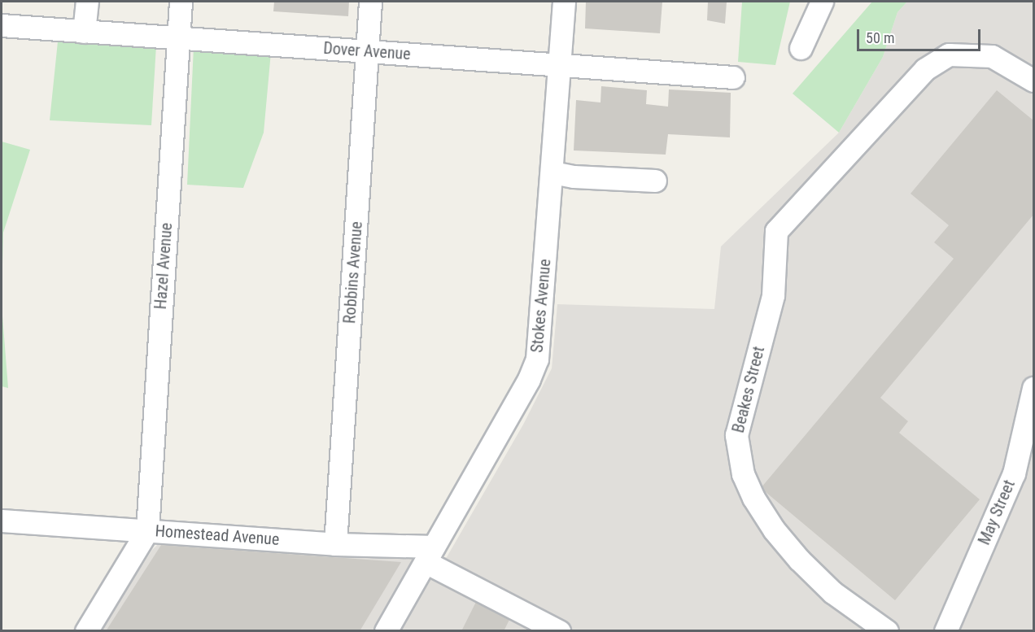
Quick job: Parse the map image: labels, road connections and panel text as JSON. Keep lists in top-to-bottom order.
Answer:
{
  "streets": {
    "street": [
      "Dover Avenue",
      "Hazel Avenue",
      "Robbins Avenue",
      "Stokes Avenue",
      "Beakes Street",
      "May Street",
      "Homestead Avenue"
    ]
  },
  "crossings": [
    ["Dover Avenue", "Hazel Avenue"],
    ["Dover Avenue", "Robbins Avenue"],
    ["Dover Avenue", "Stokes Avenue"],
    ["Hazel Avenue", "Homestead Avenue"],
    ["Robbins Avenue", "Homestead Avenue"],
    ["Stokes Avenue", "Homestead Avenue"]
  ],
  "scale_bar": "50 m"
}
